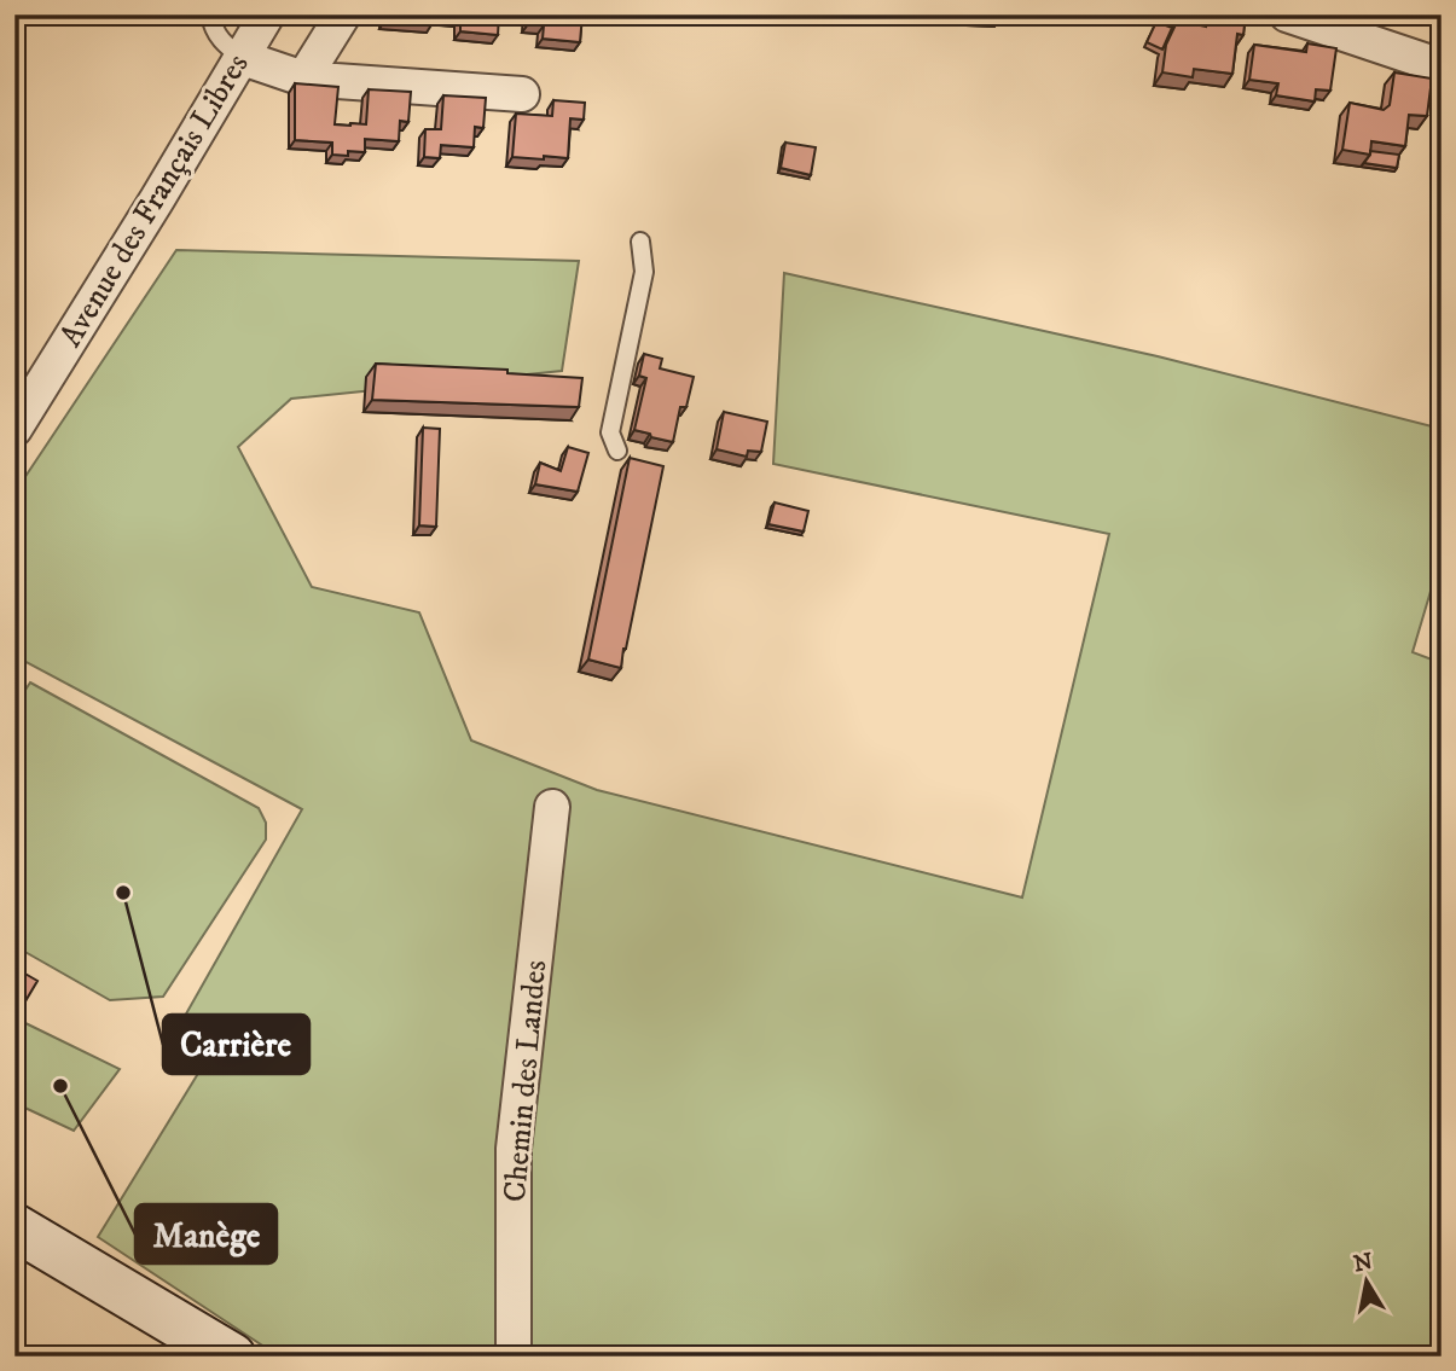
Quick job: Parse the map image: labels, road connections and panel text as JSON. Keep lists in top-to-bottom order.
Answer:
{
  "streets": {
    "street": ["Avenue des Français Libres", "Chemin des Landes"]
  },
  "places": ["Carrière", "Manège"],
  "north": "top"
}
